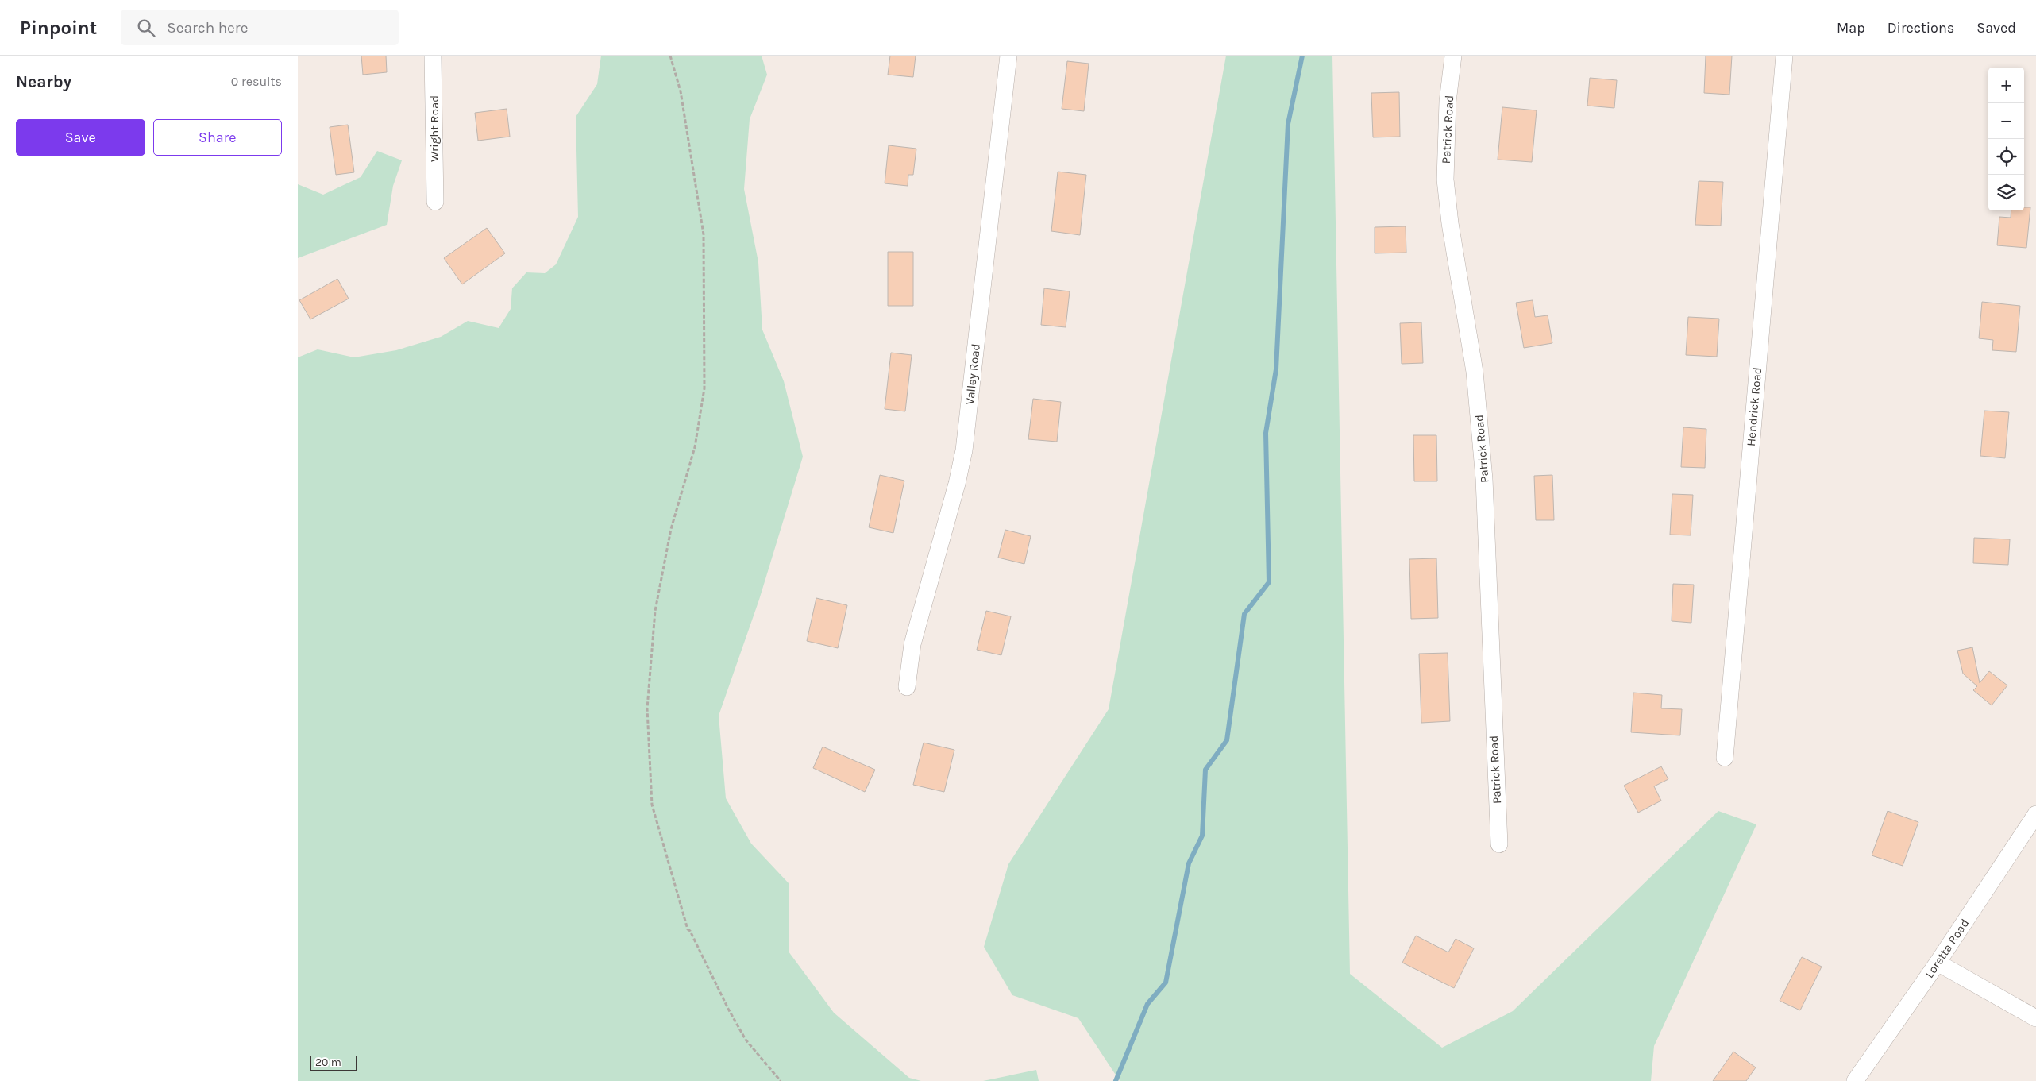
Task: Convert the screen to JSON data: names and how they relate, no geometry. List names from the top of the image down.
{
  "streets": {
    "street": [
      "Wright Road",
      "Patrick Road",
      "Valley Road",
      "Hendrick Road",
      "Loretta Road"
    ]
  },
  "scale_bar": "20 m",
  "page": {
    "header": "Pinpoint",
    "search": "Search here",
    "nav": ["Map", "Directions", "Saved"],
    "heading": ["Nearby", "0 results"],
    "map_buttons": ["+", "−"],
    "buttons": ["Save", "Share"],
    "scale": "20 m"
  }
}
